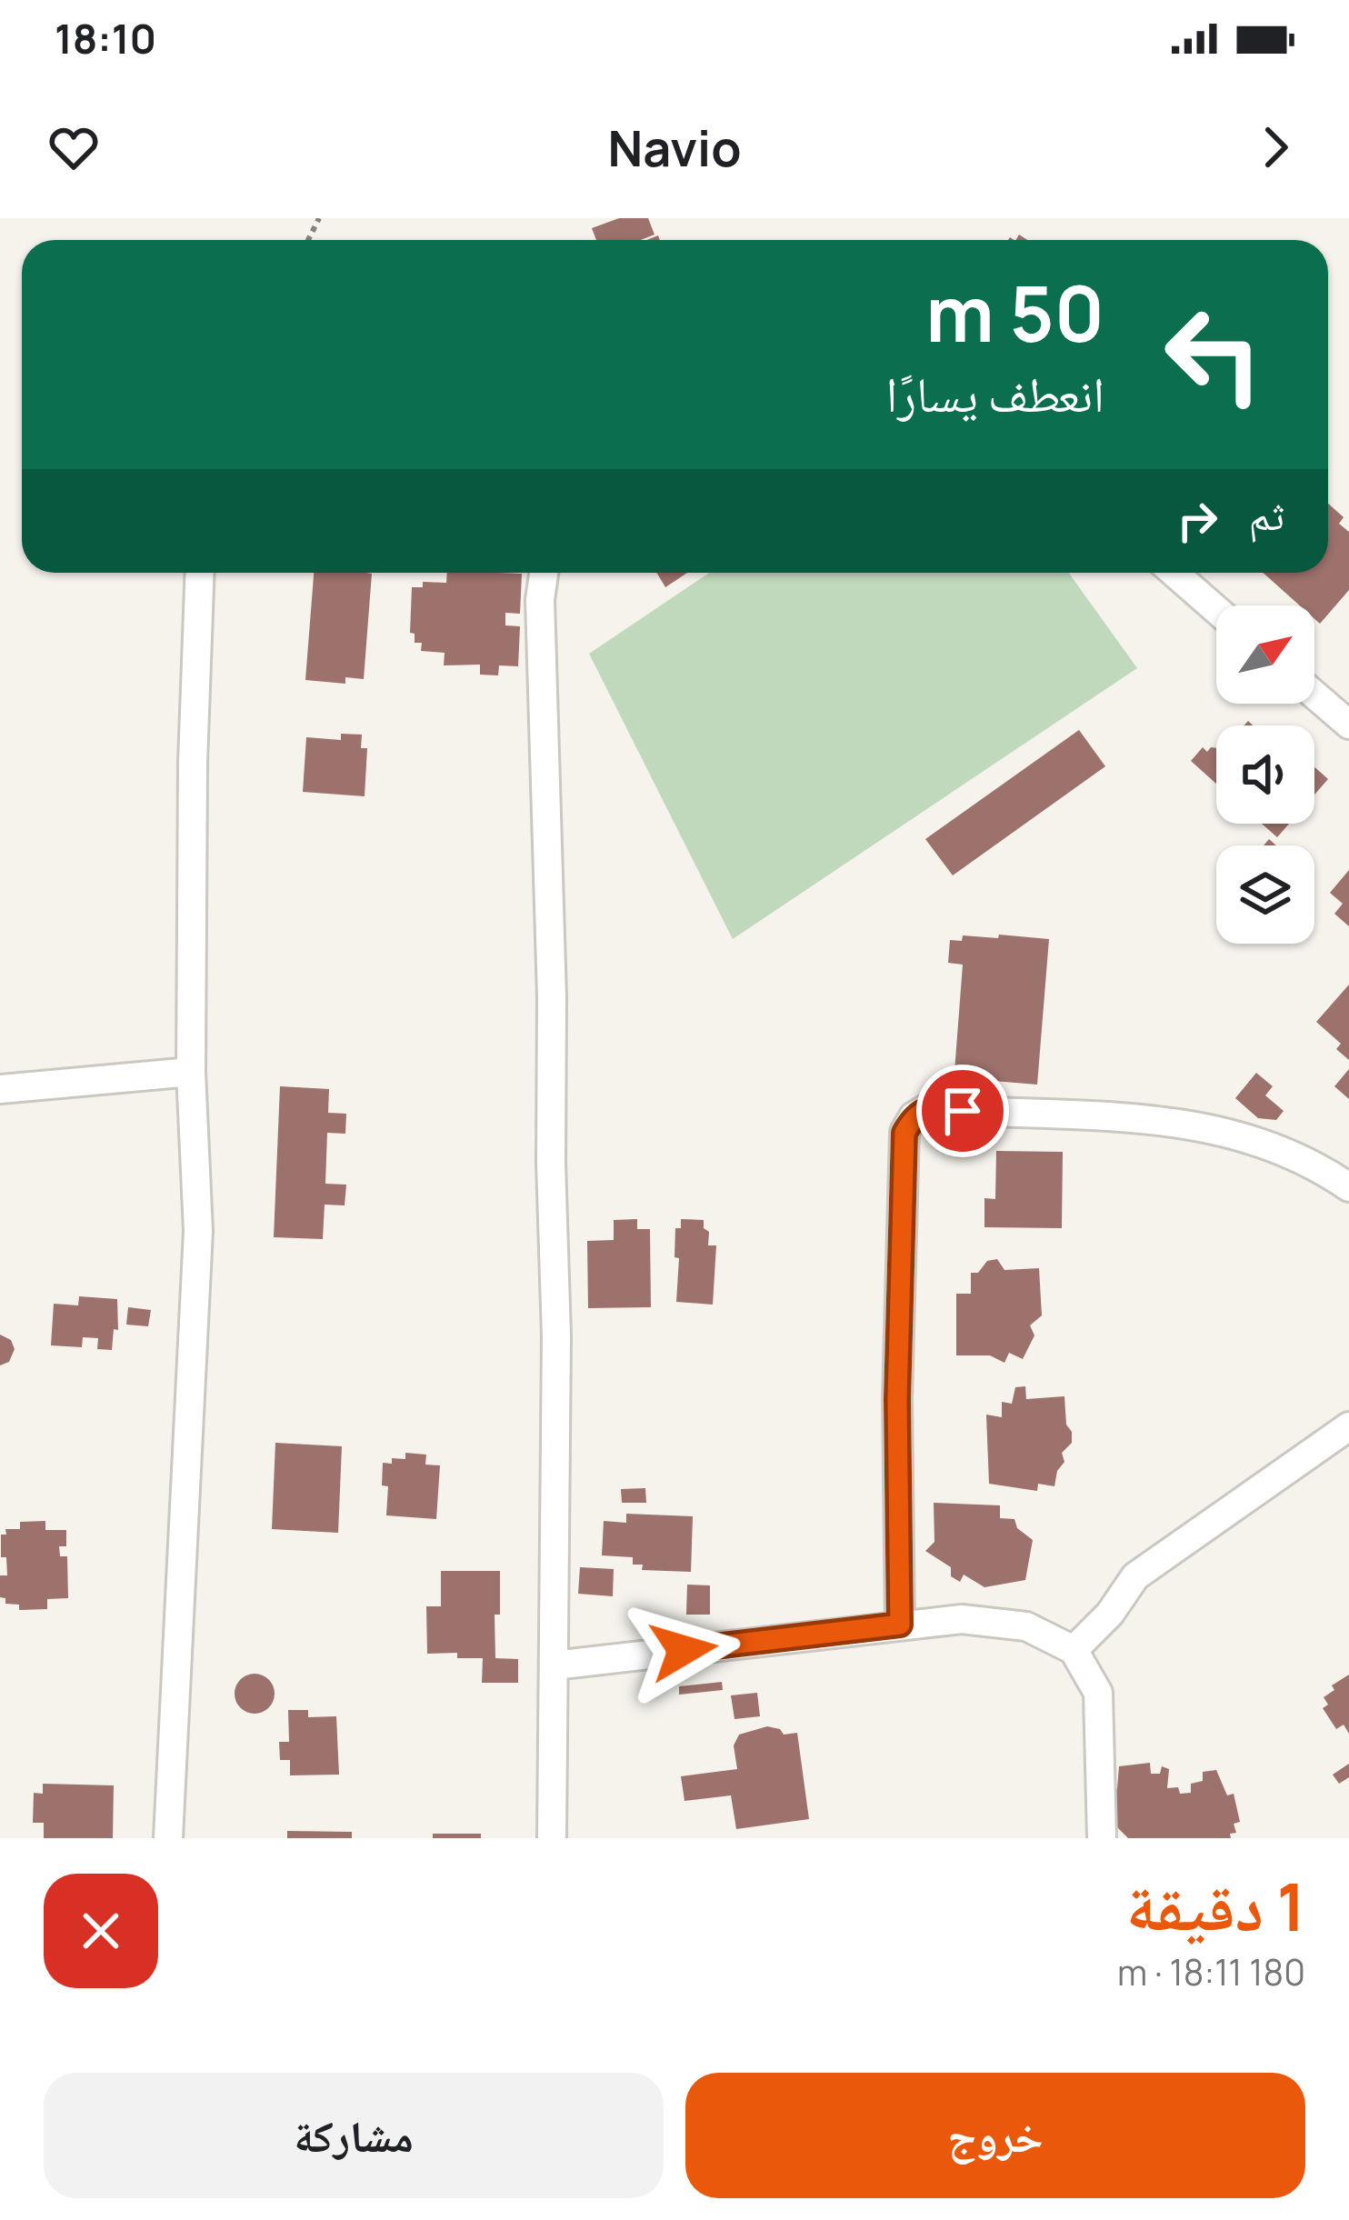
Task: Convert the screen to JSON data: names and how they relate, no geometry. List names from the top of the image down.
{
  "north": "top right",
  "page": {
    "status": "18:10",
    "header": "Navio",
    "turn": ["50 m", "انعطف يسارًا"],
    "then": "ثم",
    "heading": ["1 دقيقة", "180 m · 18:11"],
    "buttons": ["خروج", "مشاركة"]
  }
}
